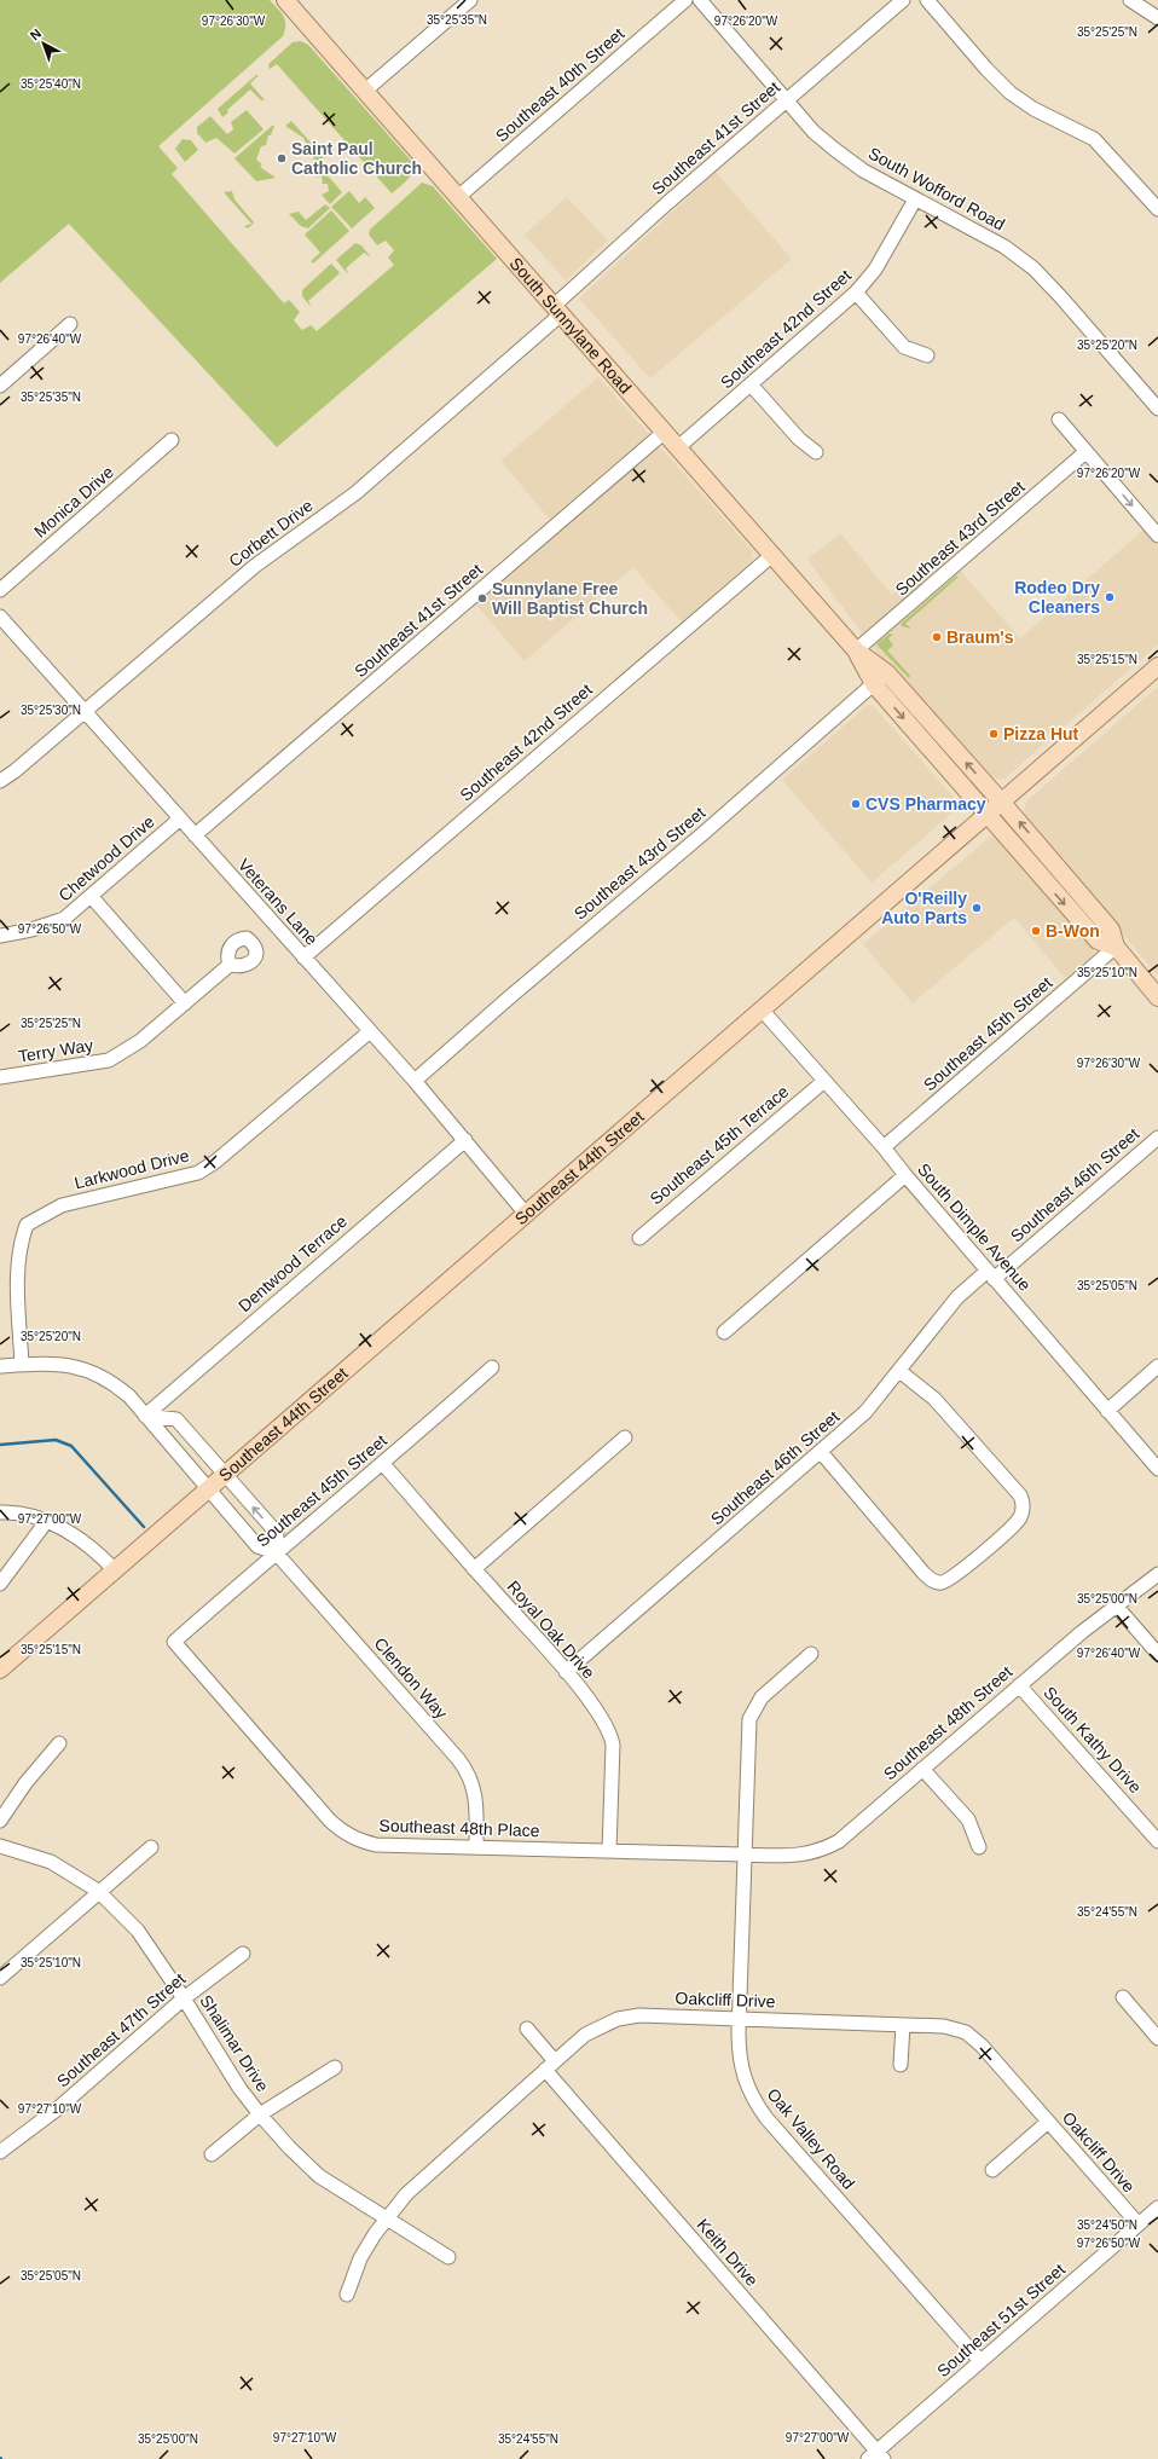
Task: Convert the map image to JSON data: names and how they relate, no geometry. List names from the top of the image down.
{
  "streets": {
    "main road": ["South Sunnylane Road", "Southeast 44th Street"],
    "street": [
      "Southeast 40th Street",
      "Southeast 41st Street",
      "South Wofford Road",
      "Southeast 42nd Street",
      "Monica Drive",
      "Corbett Drive",
      "Southeast 43rd Street",
      "Chetwood Drive",
      "Veterans Lane",
      "Southeast 45th Street",
      "Terry Way",
      "Southeast 45th Terrace",
      "Larkwood Drive",
      "Southeast 46th Street",
      "South Dimple Avenue",
      "Dentwood Terrace",
      "Royal Oak Drive",
      "Clendon Way",
      "Southeast 48th Street",
      "South Kathy Drive",
      "Southeast 48th Place",
      "Oakcliff Drive",
      "Southeast 47th Street",
      "Shalimar Drive",
      "Oak Valley Road",
      "Keith Drive",
      "Southeast 51st Street"
    ]
  },
  "crossings": [
    ["Southeast 40th Street", "South Sunnylane Road"],
    ["Southeast 41st Street", "South Wofford Road"],
    ["Southeast 41st Street", "South Sunnylane Road"],
    ["Southeast 41st Street", "Corbett Drive"],
    ["Southeast 41st Street", "Veterans Lane"],
    ["South Wofford Road", "Southeast 42nd Street"],
    ["South Sunnylane Road", "Southeast 42nd Street"],
    ["South Sunnylane Road", "Corbett Drive"],
    ["South Sunnylane Road", "Southeast 43rd Street"],
    ["South Sunnylane Road", "Southeast 45th Street"],
    ["South Sunnylane Road", "Southeast 44th Street"],
    ["Southeast 42nd Street", "Veterans Lane"],
    ["Corbett Drive", "Veterans Lane"],
    ["Southeast 43rd Street", "Veterans Lane"],
    ["Chetwood Drive", "Veterans Lane"],
    ["Veterans Lane", "Southeast 44th Street"],
    ["Veterans Lane", "Larkwood Drive"],
    ["Veterans Lane", "Dentwood Terrace"],
    ["Southeast 45th Street", "South Dimple Avenue"],
    ["Southeast 45th Street", "Royal Oak Drive"],
    ["Southeast 45th Street", "Clendon Way"],
    ["Southeast 45th Street", "Southeast 48th Place"],
    ["Southeast 45th Terrace", "South Dimple Avenue"],
    ["Southeast 44th Street", "South Dimple Avenue"],
    ["Southeast 44th Street", "Clendon Way"],
    ["Larkwood Drive", "Clendon Way"],
    ["Southeast 46th Street", "South Dimple Avenue"],
    ["Southeast 46th Street", "Royal Oak Drive"],
    ["Dentwood Terrace", "Clendon Way"],
    ["Royal Oak Drive", "Southeast 48th Place"],
    ["Clendon Way", "Southeast 48th Place"],
    ["Southeast 48th Street", "South Kathy Drive"],
    ["Southeast 48th Street", "Southeast 48th Place"],
    ["Southeast 48th Street", "Oak Valley Road"],
    ["Southeast 48th Place", "Oak Valley Road"],
    ["Oakcliff Drive", "Shalimar Drive"],
    ["Oakcliff Drive", "Oak Valley Road"],
    ["Oakcliff Drive", "Keith Drive"],
    ["Oakcliff Drive", "Southeast 51st Street"],
    ["Southeast 47th Street", "Shalimar Drive"],
    ["Oak Valley Road", "Southeast 51st Street"],
    ["Keith Drive", "Southeast 51st Street"]
  ],
  "places": [
    "Saint Paul Catholic Church",
    "Rodeo Dry Cleaners",
    "Sunnylane Free Will Baptist Church",
    "Braum's",
    "Pizza Hut",
    "CVS Pharmacy",
    "O'Reilly Auto Parts",
    "B-Won"
  ],
  "north": "top left",
  "coordinates": [
    "35°25'35\"N",
    "97°26'30\"W",
    "97°26'20\"W",
    "35°25'25\"N",
    "35°25'40\"N",
    "97°26'40\"W",
    "35°25'20\"N",
    "35°25'15\"N",
    "35°25'30\"N",
    "97°26'50\"W",
    "35°25'10\"N",
    "35°25'05\"N",
    "97°27'00\"W",
    "35°25'00\"N",
    "35°24'55\"N",
    "97°27'10\"W",
    "35°24'50\"N"
  ]
}
